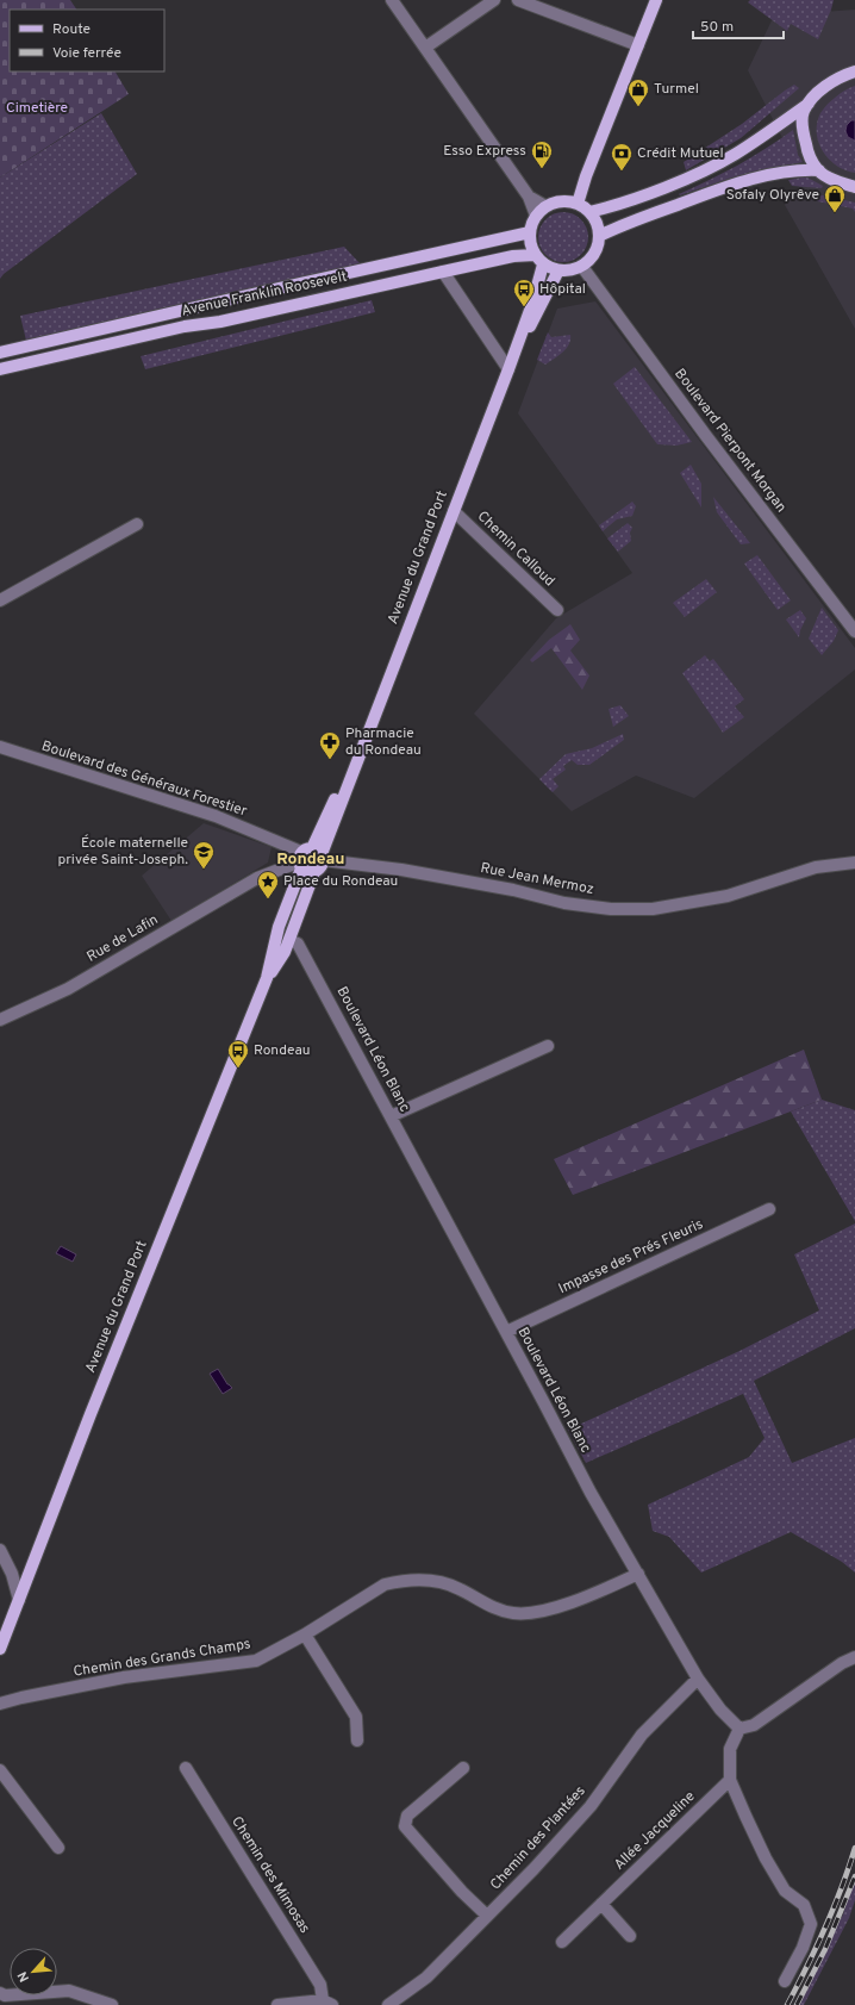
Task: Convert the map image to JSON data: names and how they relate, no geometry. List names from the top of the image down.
{
  "streets": {
    "main road": ["Avenue Franklin Roosevelt", "Avenue du Grand Port"],
    "street": [
      "Boulevard Pierpont Morgan",
      "Chemin Calloud",
      "Boulevard des Généraux Forestier",
      "Rue Jean Mermoz",
      "Rue de Lafin",
      "Boulevard Léon Blanc",
      "Impasse des Prés Fleuris",
      "Chemin des Grands Champs",
      "Allée Jacqueline",
      "Chemin des Plantées",
      "Chemin des Mimosas"
    ]
  },
  "crossings": [
    ["Avenue Franklin Roosevelt", "Boulevard Pierpont Morgan"],
    ["Avenue Franklin Roosevelt", "Avenue du Grand Port"],
    ["Boulevard Pierpont Morgan", "Avenue du Grand Port"],
    ["Chemin Calloud", "Avenue du Grand Port"],
    ["Avenue du Grand Port", "Boulevard des Généraux Forestier"],
    ["Avenue du Grand Port", "Rue Jean Mermoz"],
    ["Avenue du Grand Port", "Rue de Lafin"],
    ["Avenue du Grand Port", "Boulevard Léon Blanc"],
    ["Boulevard des Généraux Forestier", "Rue Jean Mermoz"],
    ["Boulevard des Généraux Forestier", "Rue de Lafin"],
    ["Rue Jean Mermoz", "Rue de Lafin"],
    ["Boulevard Léon Blanc", "Impasse des Prés Fleuris"],
    ["Boulevard Léon Blanc", "Chemin des Grands Champs"],
    ["Boulevard Léon Blanc", "Chemin des Plantées"]
  ],
  "districts": ["Rondeau"],
  "parks": ["Cimetière"],
  "places": {
    "shop": ["Turmel", "Sofaly Olyrêve"],
    "fuel station": ["Esso Express"],
    "bank": ["Crédit Mutuel"],
    "bus stop": ["Hôpital", "Rondeau"],
    "pharmacy": ["Pharmacie du Rondeau"],
    "school or university": ["École maternelle privée Saint-Joseph."],
    "place": ["Place du Rondeau"]
  },
  "legend": ["Route", "Voie ferrée"],
  "scale_bar": "50 m",
  "north": "bottom left"
}
